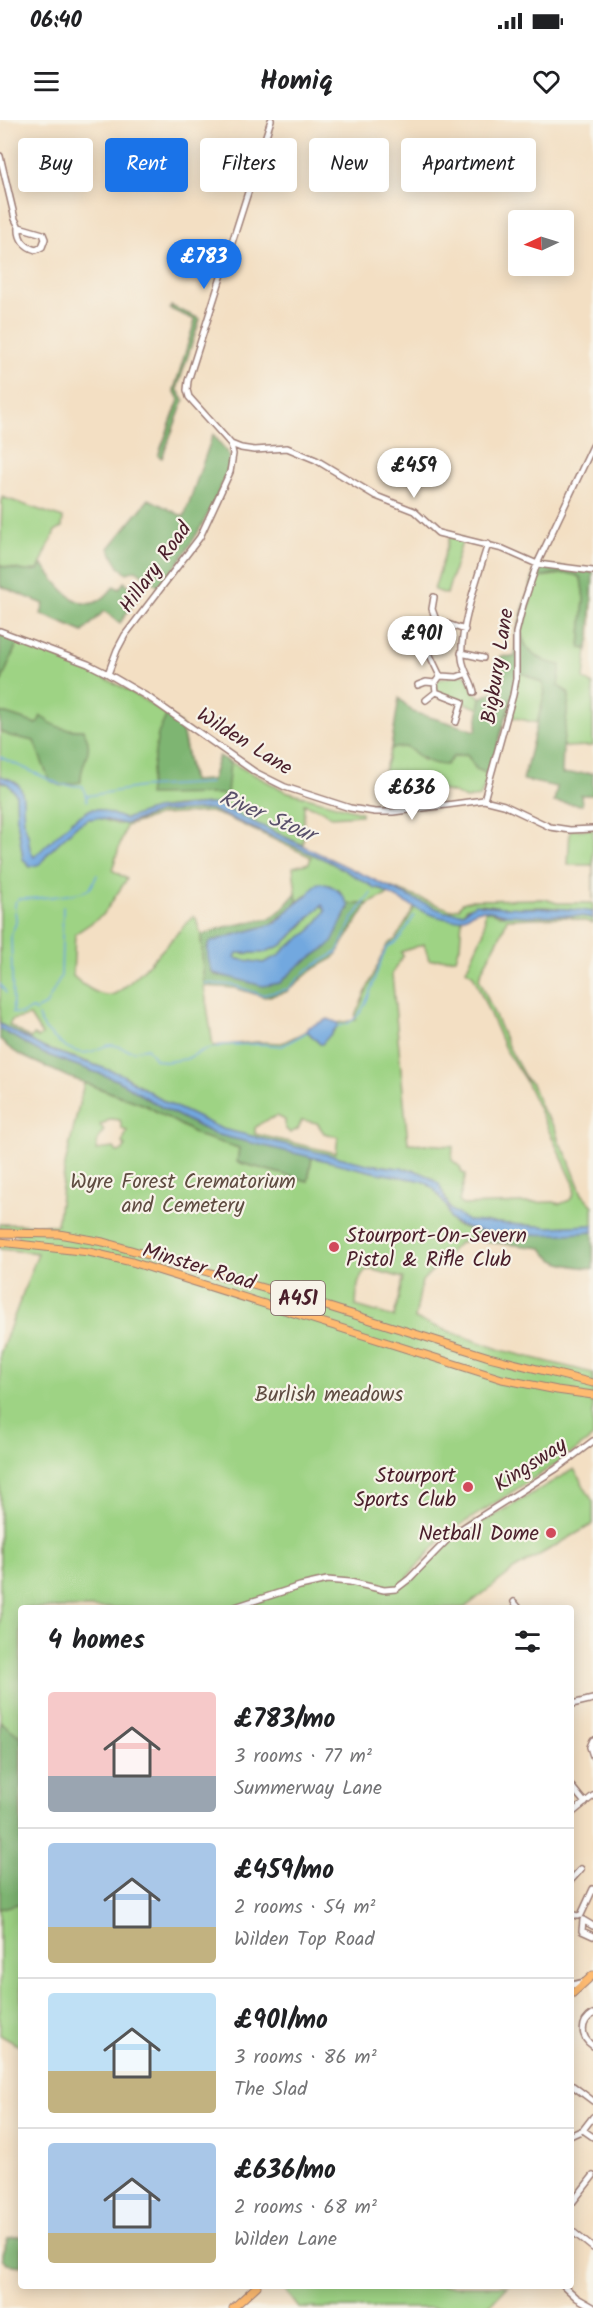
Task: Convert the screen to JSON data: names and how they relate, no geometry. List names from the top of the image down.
{
  "streets": {
    "main road": ["Minster Road", "A451"],
    "street": [
      "Hillary Road",
      "Bigbury Lane",
      "Wilden Lane",
      "Kingsway"
    ]
  },
  "crossings": [
    ["Hillary Road", "Wilden Lane"],
    ["Bigbury Lane", "Wilden Lane"]
  ],
  "water": ["River Stour"],
  "parks": ["Wyre Forest Crematorium and Cemetery", "Burlish meadows"],
  "places": ["Stourport-On-Severn Pistol & Rifle Club", "Stourport Sports Club", "Netball Dome"],
  "north": "left",
  "page": {
    "status": "06:40",
    "header": "Homiq",
    "chip": [
      "Buy",
      "Rent",
      "Filters",
      "New",
      "Apartment"
    ],
    "price": [
      "£783",
      "£459",
      "£901",
      "£636"
    ],
    "heading": "4 homes",
    "list": [
      {
        "name": "£783/mo",
        "note": "3 rooms · 77 m² · Summerway Lane"
      },
      {
        "name": "£459/mo",
        "note": "2 rooms · 54 m² · Wilden Top Road"
      },
      {
        "name": "£901/mo",
        "note": "3 rooms · 86 m² · The Slad"
      },
      {
        "name": "£636/mo",
        "note": "2 rooms · 68 m² · Wilden Lane"
      }
    ]
  }
}
